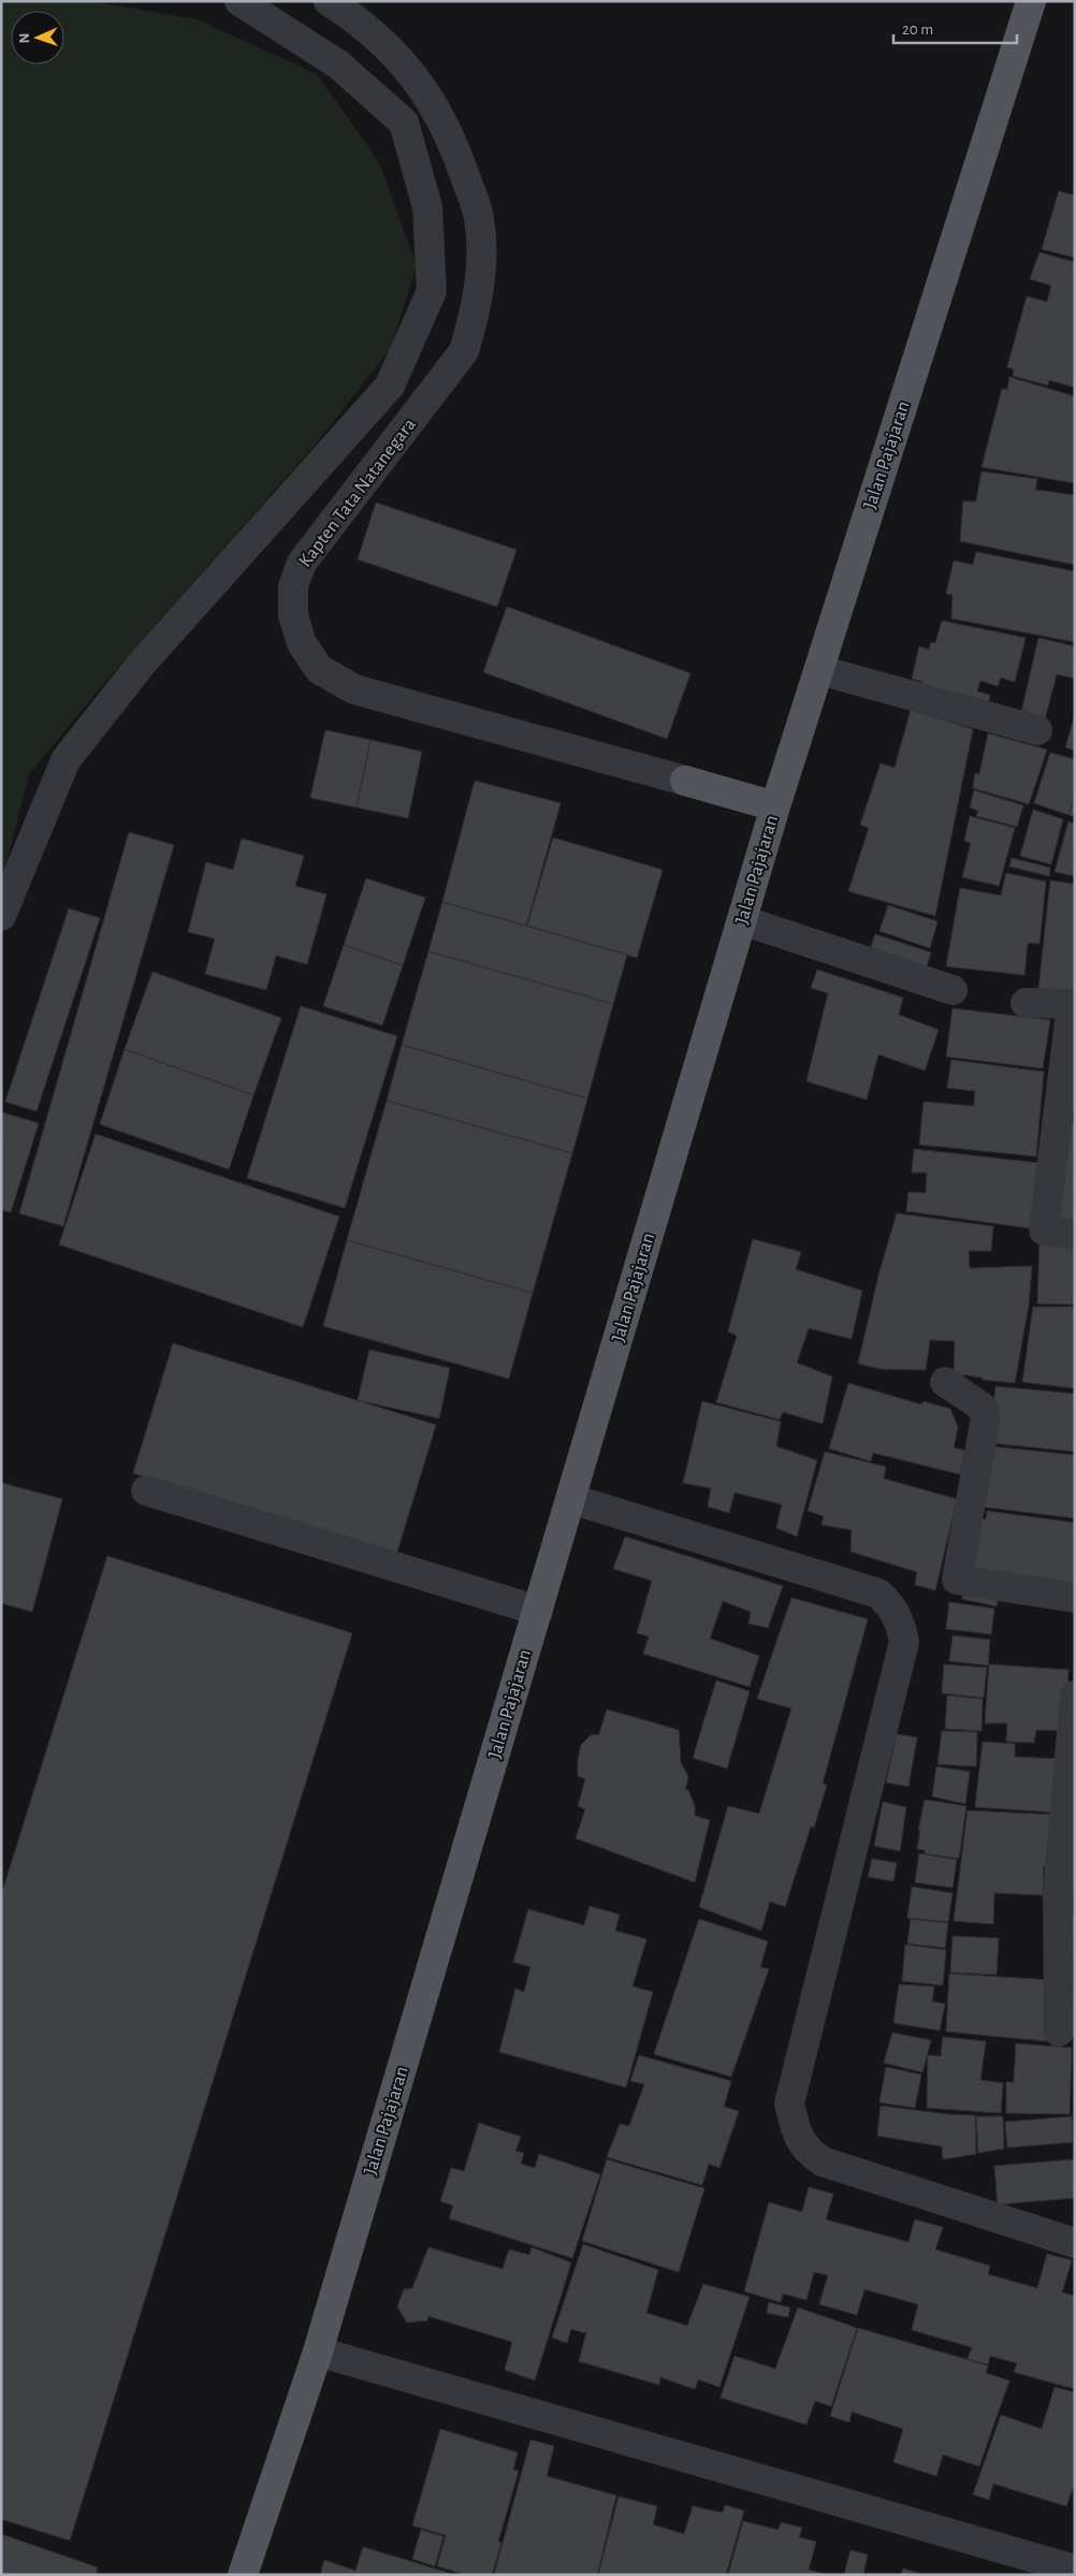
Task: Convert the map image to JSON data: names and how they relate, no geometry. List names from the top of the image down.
{
  "streets": {
    "main road": ["Jalan Pajajaran", "Kapten Tata Natanegara"]
  },
  "crossings": [
    ["Jalan Pajajaran", "Kapten Tata Natanegara"]
  ],
  "scale_bar": "20 m",
  "north": "left"
}
